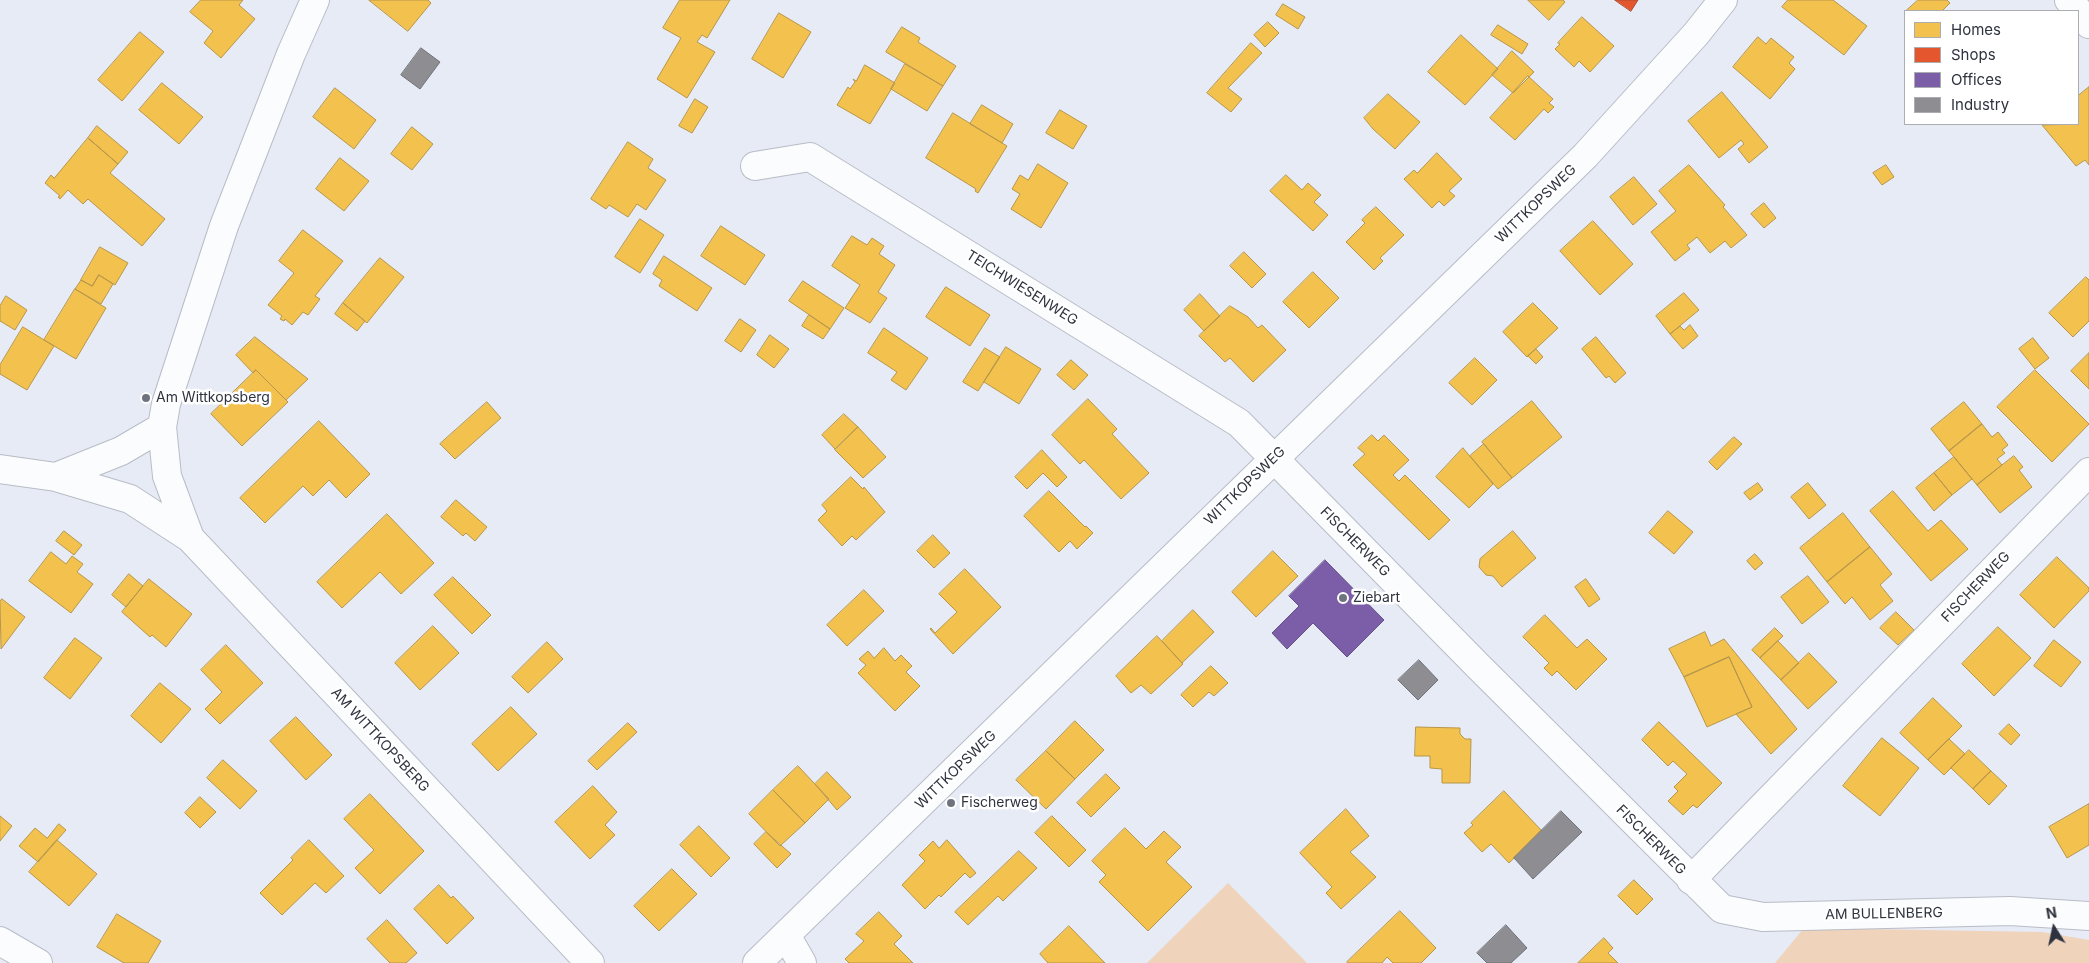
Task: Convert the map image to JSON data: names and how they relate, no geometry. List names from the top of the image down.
{
  "streets": {
    "street": [
      "WITTKOPSWEG",
      "TEICHWIESENWEG",
      "FISCHERWEG",
      "AM WITTKOPSBERG",
      "AM BULLENBERG"
    ]
  },
  "crossings": [
    ["WITTKOPSWEG", "TEICHWIESENWEG"],
    ["WITTKOPSWEG", "FISCHERWEG"],
    ["TEICHWIESENWEG", "FISCHERWEG"],
    ["FISCHERWEG", "AM BULLENBERG"]
  ],
  "places": ["Am Wittkopsberg", "Ziebart", "Fischerweg"],
  "legend": [
    "Homes",
    "Shops",
    "Offices",
    "Industry"
  ],
  "north": "top"
}
